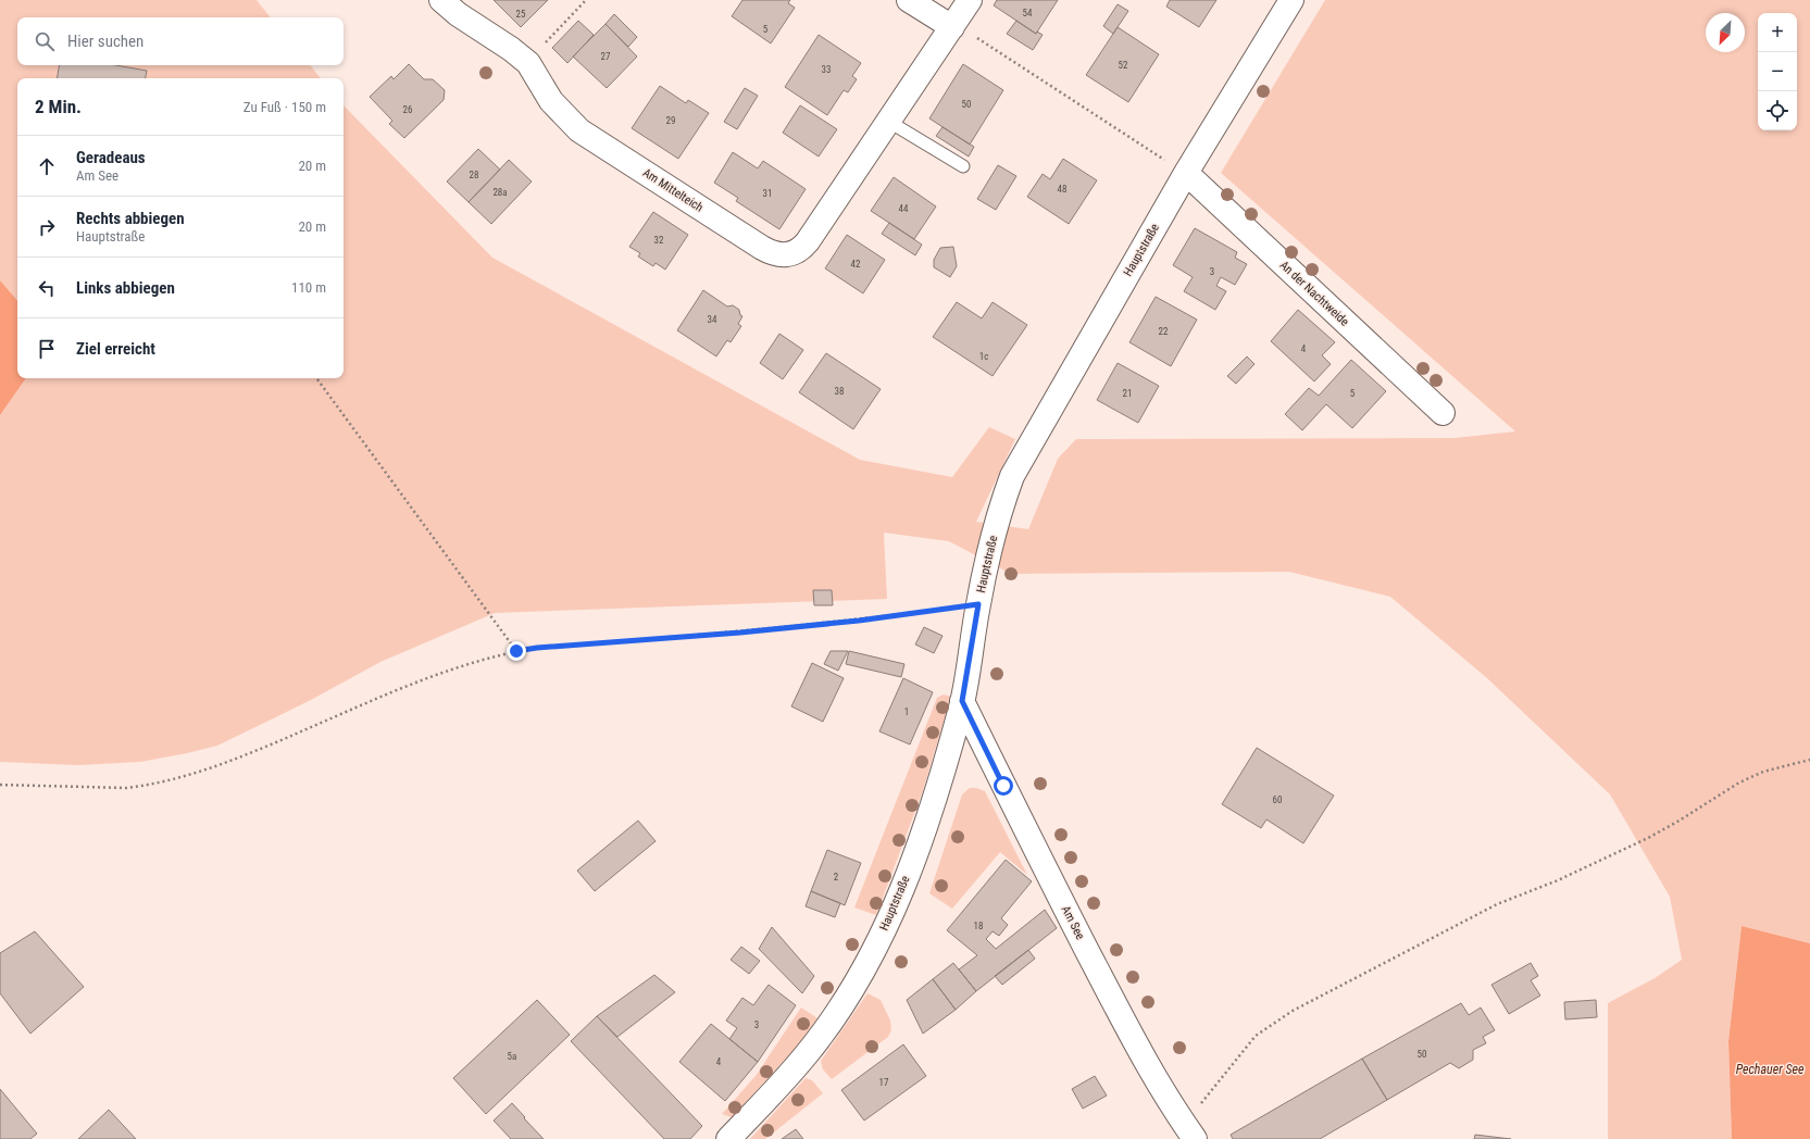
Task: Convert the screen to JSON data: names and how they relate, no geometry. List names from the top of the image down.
{
  "streets": {
    "street": [
      "Am Mittelteich",
      "Hauptstraße",
      "An der Nachtweide",
      "Am See"
    ]
  },
  "crossings": [
    ["Hauptstraße", "An der Nachtweide"],
    ["Hauptstraße", "Am See"]
  ],
  "water": ["Pechauer See"],
  "house_numbers": [
    "54",
    "25",
    "5",
    "27",
    "52",
    "33",
    "50",
    "26",
    "29",
    "28",
    "48",
    "28a",
    "31",
    "44",
    "32",
    "42",
    "3",
    "34",
    "22",
    "4",
    "1c",
    "38",
    "21",
    "5",
    "1",
    "60",
    "2",
    "18",
    "3",
    "50",
    "5a",
    "4",
    "17"
  ],
  "north": "bottom left",
  "page": {
    "map_buttons": ["+", "−"],
    "search": "Hier suchen",
    "heading": ["2 Min.", "Zu Fuß · 150 m"],
    "list": [
      ["Geradeaus", "Am See", "20 m"],
      ["Rechts abbiegen", "Hauptstraße", "20 m"],
      ["Links abbiegen", "110 m"],
      "Ziel erreicht"
    ]
  }
}
